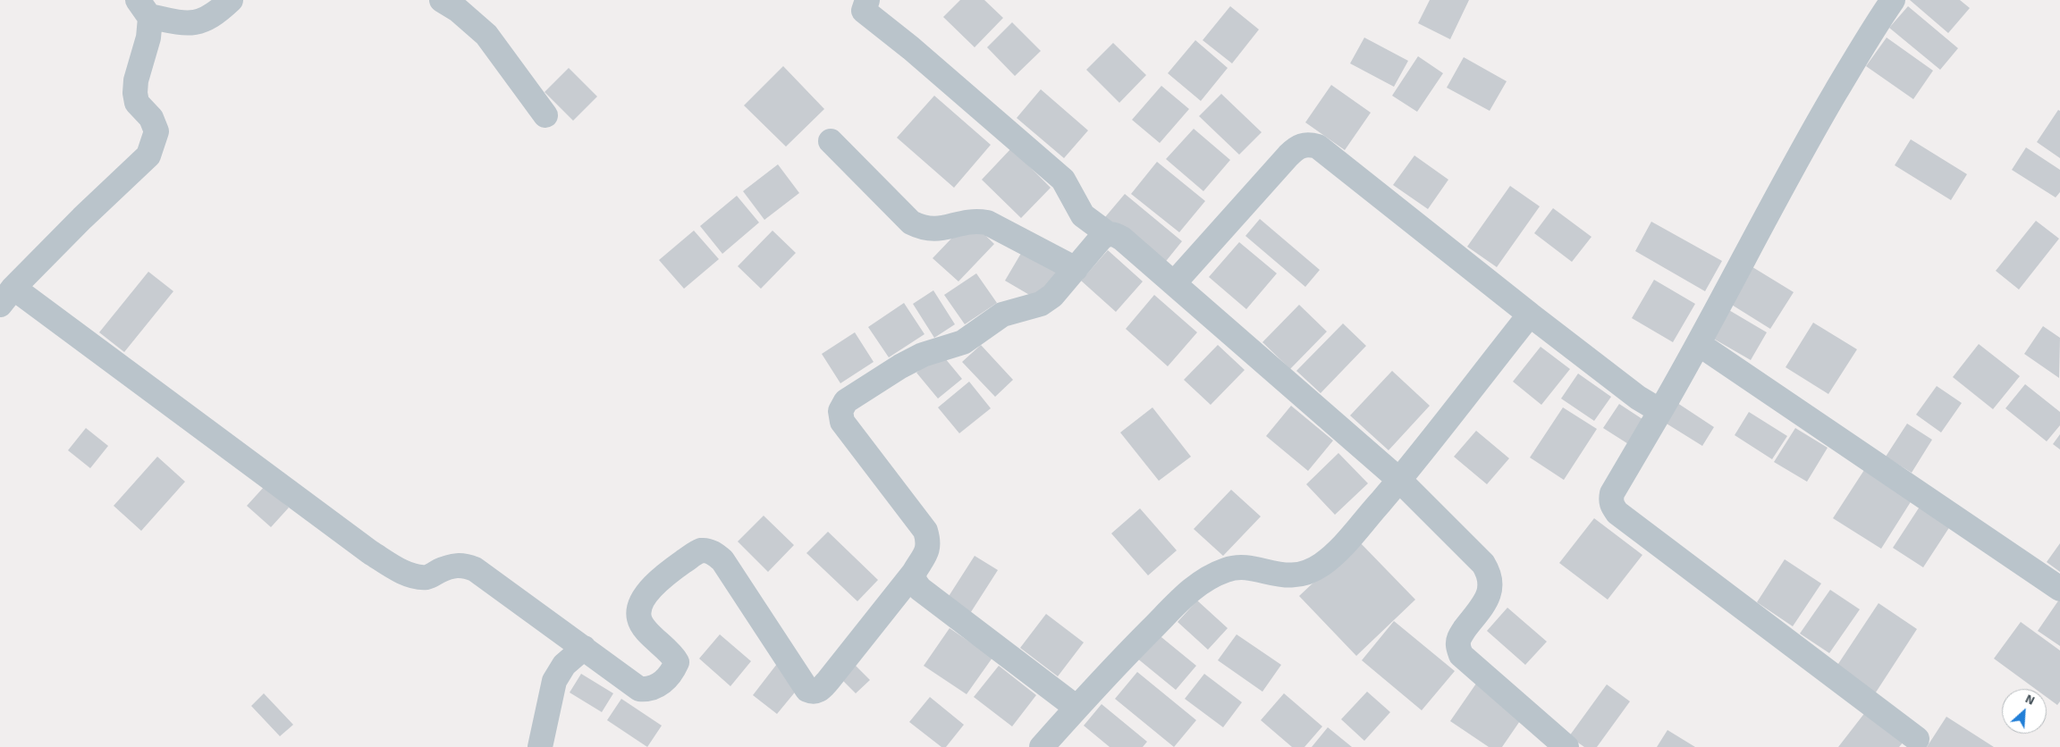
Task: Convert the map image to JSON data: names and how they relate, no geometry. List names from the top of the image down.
{
  "north": "top right"
}
